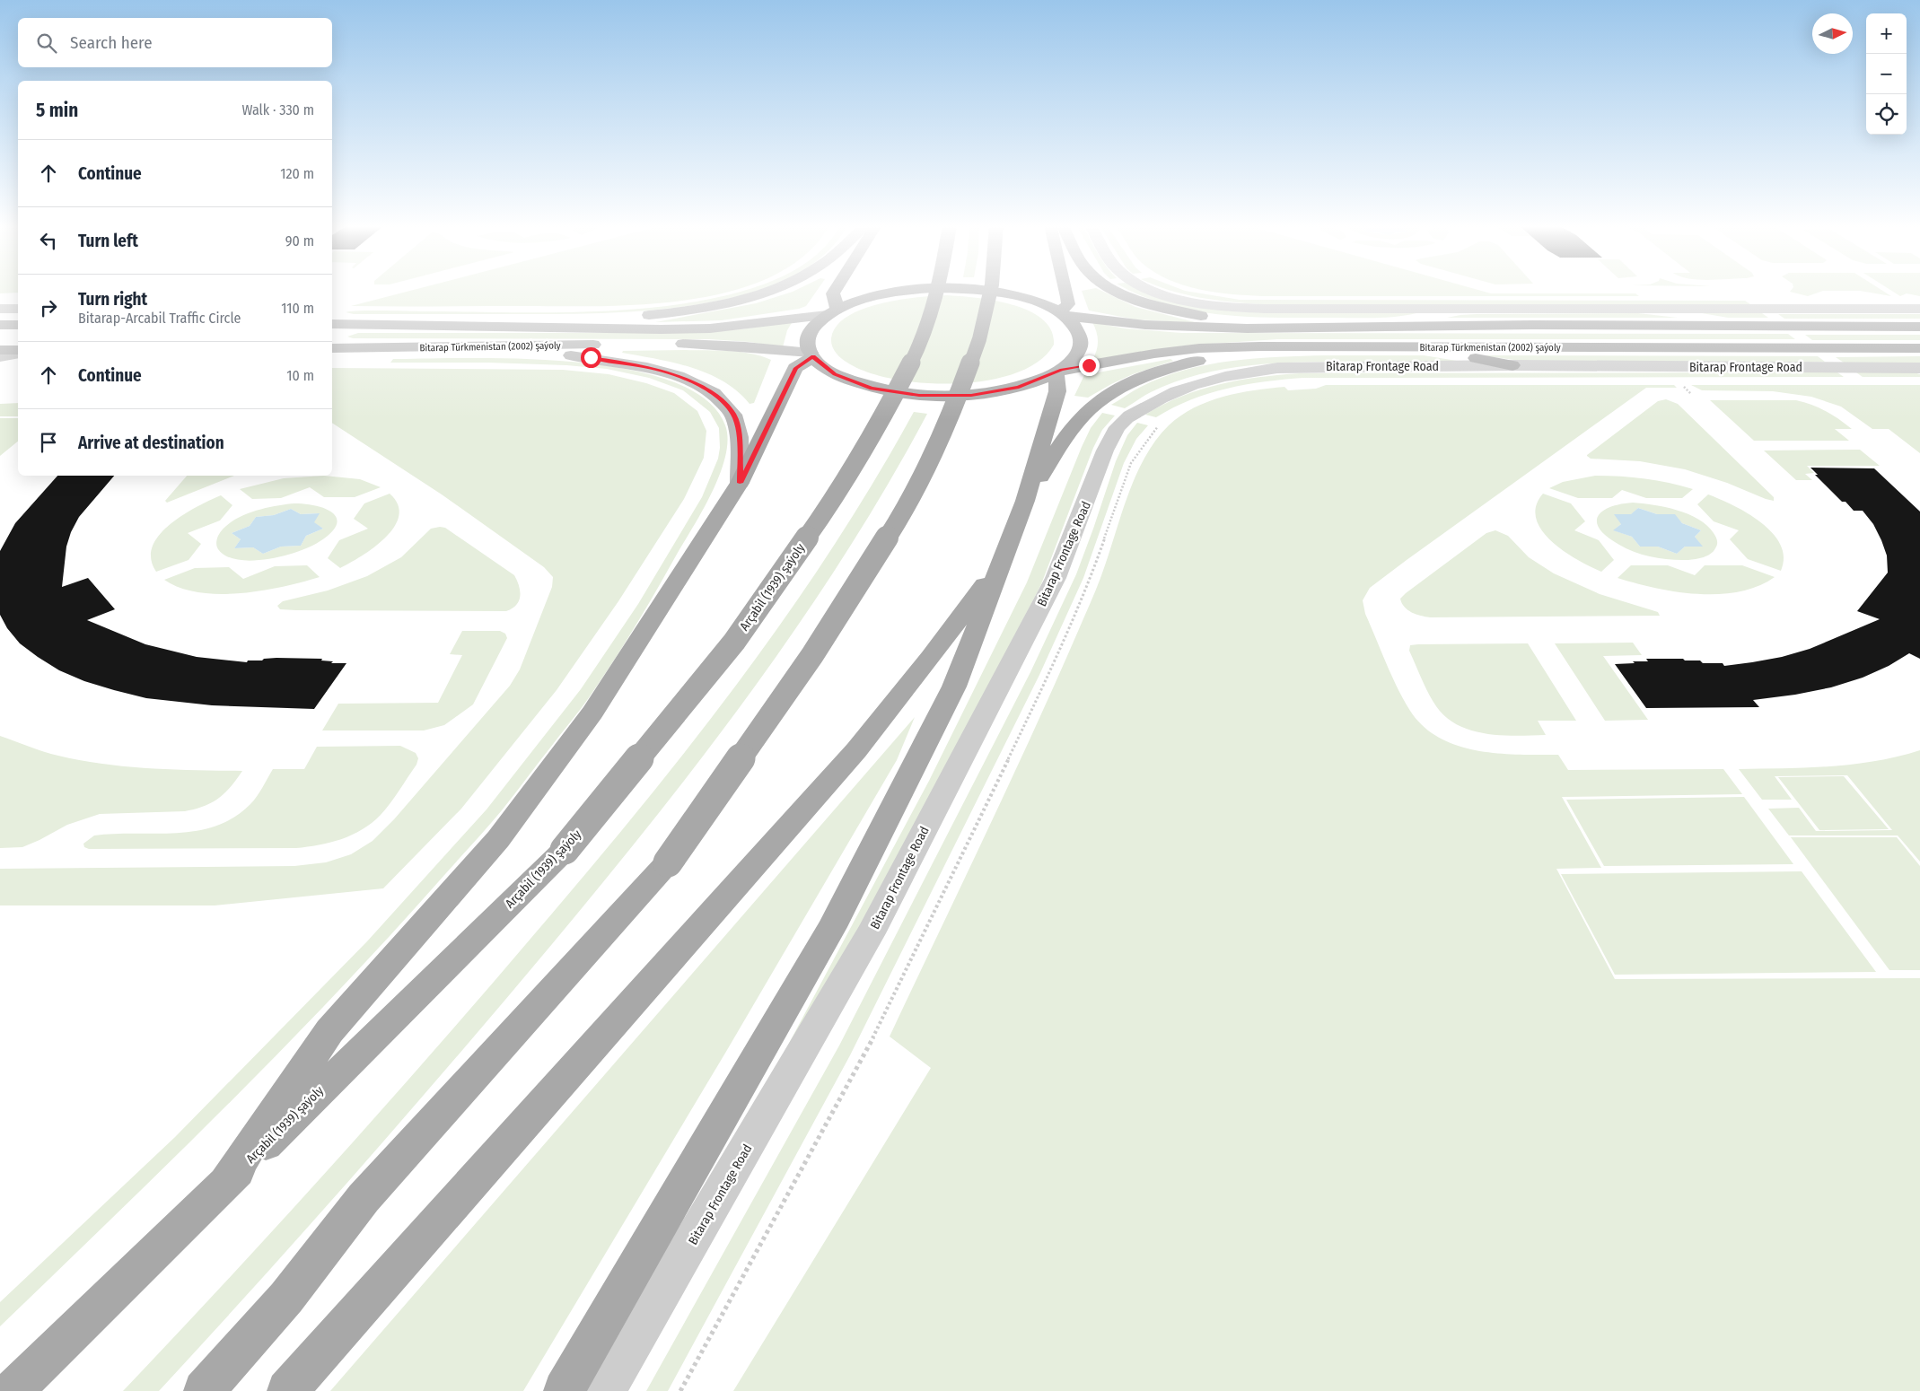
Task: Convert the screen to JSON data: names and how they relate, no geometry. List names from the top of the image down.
{
  "streets": {
    "main road": ["Bitarap Türkmenistan (2002) şaýoly", "Arçabil (1939) şaýoly"],
    "street": ["Bitarap Frontage Road"]
  },
  "north": "right",
  "page": {
    "map_buttons": ["+", "−"],
    "search": "Search here",
    "heading": ["5 min", "Walk · 330 m"],
    "list": [
      ["Continue", "120 m"],
      ["Turn left", "90 m"],
      ["Turn right", "Bitarap-Arcabil Traffic Circle", "110 m"],
      ["Continue", "10 m"],
      "Arrive at destination"
    ]
  }
}
